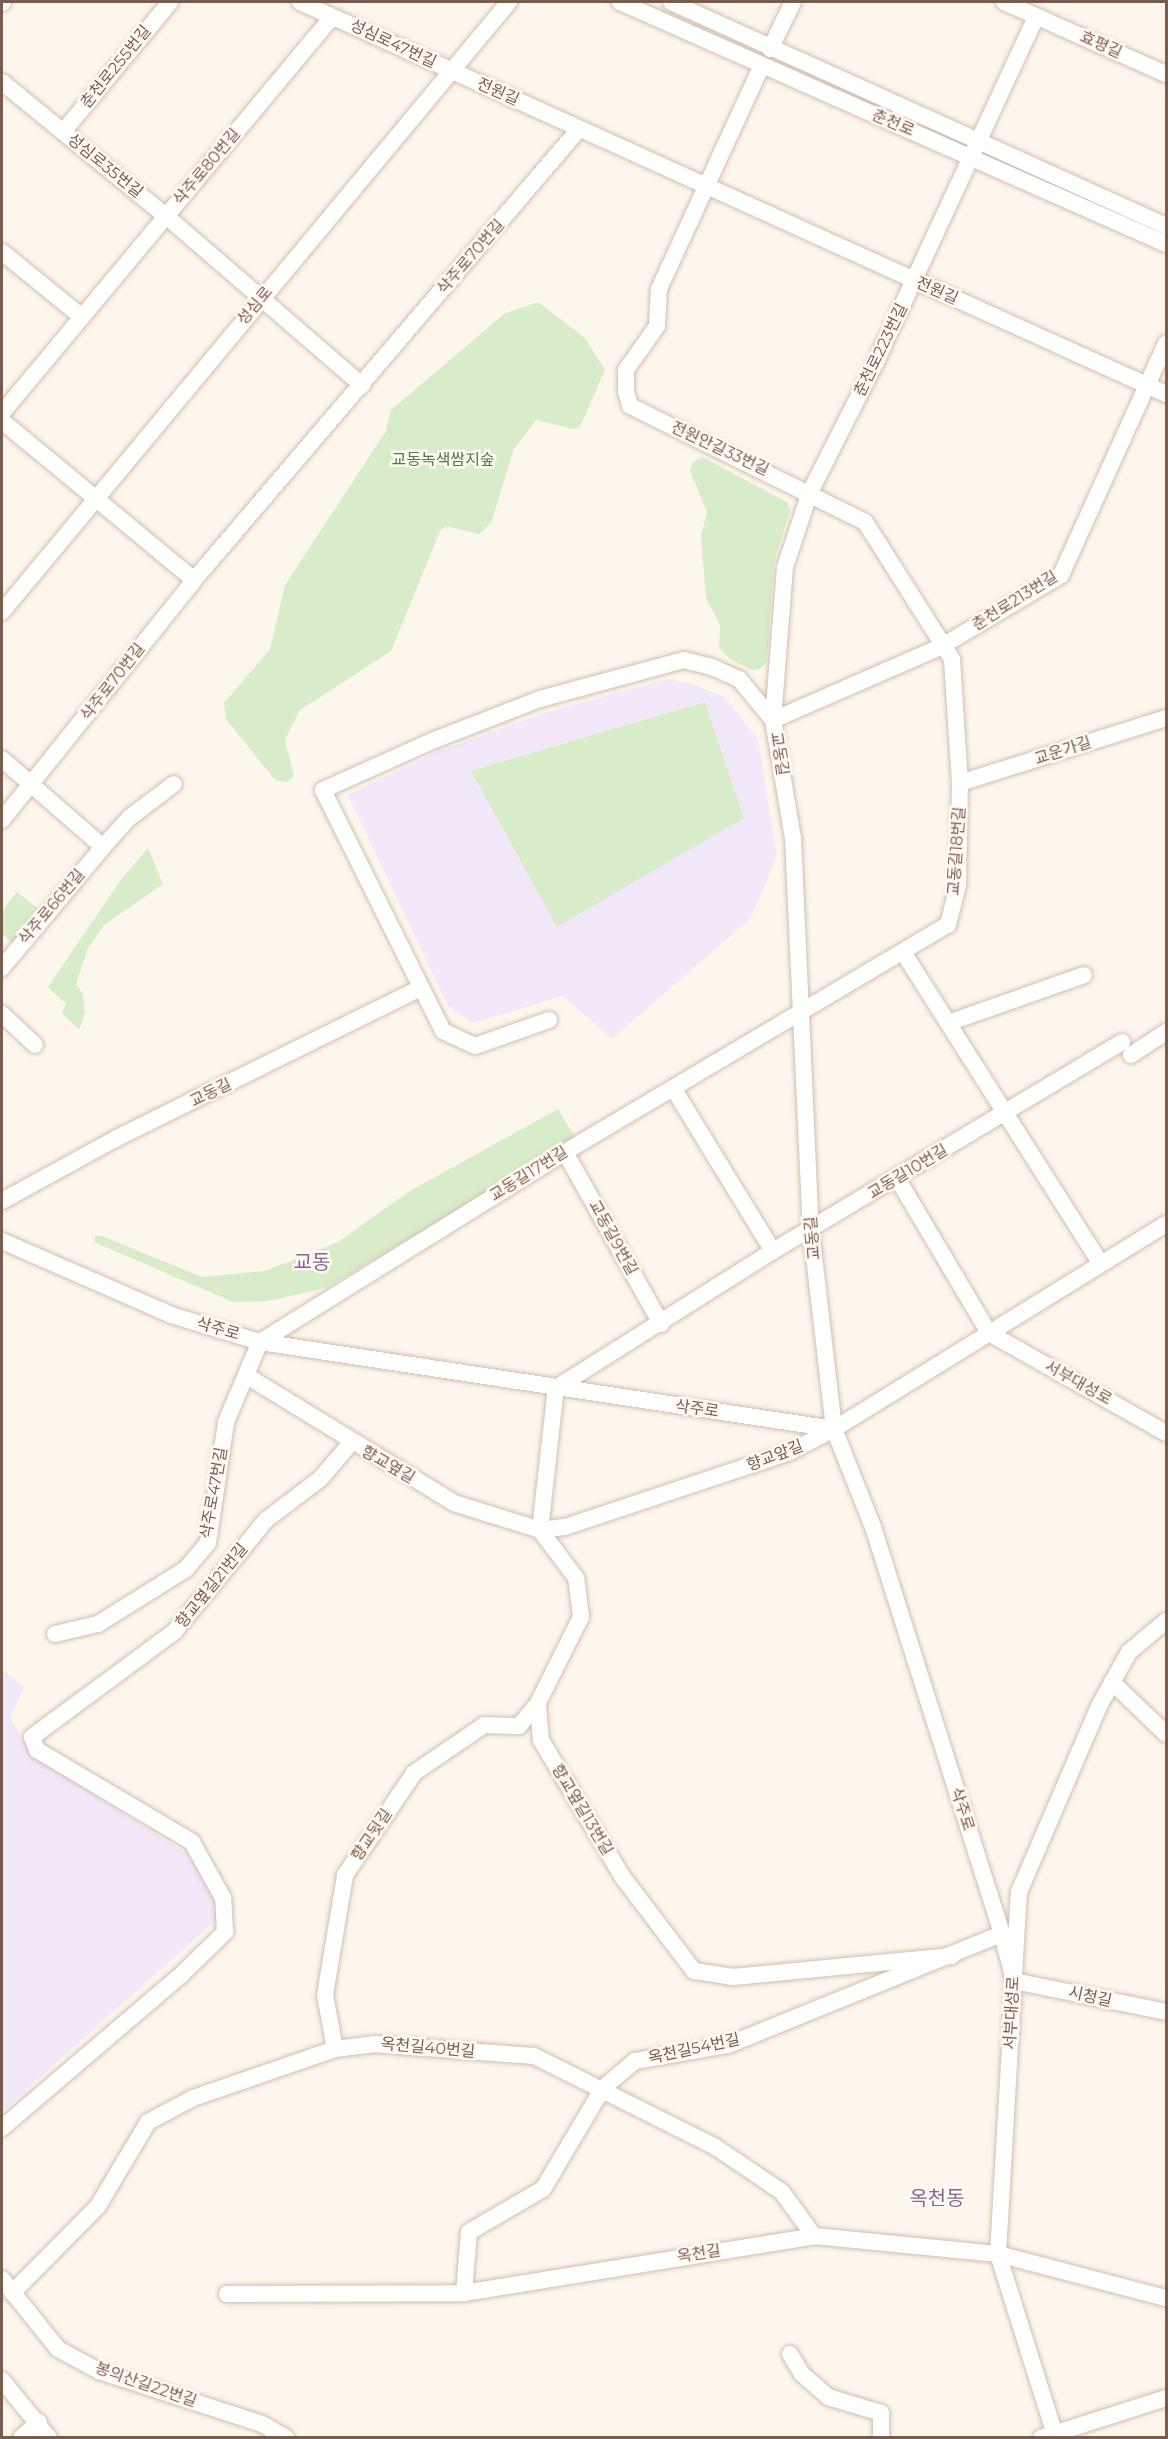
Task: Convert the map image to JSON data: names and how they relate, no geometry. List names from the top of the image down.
{
  "streets": {
    "street": [
      "성심로47번길",
      "효평길",
      "춘천로255번길",
      "전원길",
      "춘천로",
      "성심로35번길",
      "삭주로80번길",
      "삭주로70번길",
      "성심로",
      "춘천로223번길",
      "전원안길33번길",
      "춘천로213번길",
      "교운가길",
      "교동길",
      "교동길18번길",
      "삭주로66번길",
      "교동길10번길",
      "교동길17번길",
      "교동길9번길",
      "삭주로",
      "서부대성로",
      "향교앞길",
      "향교옆길",
      "삭주로47번길",
      "향교옆길21번길",
      "향교옆길13번길",
      "향교뒷길",
      "시청길",
      "옥천길40번길",
      "옥천길54번길",
      "옥천길",
      "봉의산길22번길"
    ]
  },
  "crossings": [
    ["성심로47번길", "전원길"],
    ["성심로47번길", "삭주로80번길"],
    ["성심로47번길", "성심로"],
    ["춘천로255번길", "성심로35번길"],
    ["전원길", "삭주로70번길"],
    ["전원길", "성심로"],
    ["전원길", "춘천로223번길"],
    ["전원길", "전원안길33번길"],
    ["전원길", "춘천로213번길"],
    ["춘천로", "춘천로223번길"],
    ["성심로35번길", "삭주로80번길"],
    ["성심로35번길", "성심로"],
    ["춘천로223번길", "전원안길33번길"],
    ["춘천로223번길", "춘천로213번길"],
    ["춘천로223번길", "교동길"],
    ["춘천로213번길", "교동길"],
    ["춘천로213번길", "교동길18번길"],
    ["교운가길", "교동길18번길"],
    ["교동길", "교동길18번길"],
    ["교동길", "교동길10번길"],
    ["교동길", "교동길17번길"],
    ["교동길", "삭주로"],
    ["교동길", "향교앞길"],
    ["교동길18번길", "교동길17번길"],
    ["교동길17번길", "교동길9번길"],
    ["교동길17번길", "삭주로"],
    ["교동길17번길", "삭주로47번길"],
    ["삭주로", "서부대성로"],
    ["삭주로", "향교앞길"],
    ["삭주로", "삭주로47번길"],
    ["삭주로", "시청길"],
    ["삭주로", "옥천길54번길"],
    ["서부대성로", "향교앞길"],
    ["서부대성로", "시청길"],
    ["서부대성로", "옥천길"],
    ["향교앞길", "향교옆길"],
    ["향교옆길", "삭주로47번길"],
    ["향교옆길", "향교옆길21번길"],
    ["향교옆길13번길", "향교뒷길"],
    ["향교옆길13번길", "옥천길54번길"],
    ["향교뒷길", "옥천길40번길"],
    ["옥천길40번길", "옥천길54번길"],
    ["옥천길40번길", "옥천길"],
    ["옥천길40번길", "봉의산길22번길"],
    ["옥천길54번길", "옥천길"]
  ],
  "districts": ["교동", "옥천동"],
  "parks": ["교동녹색쌈지숲"]
}
